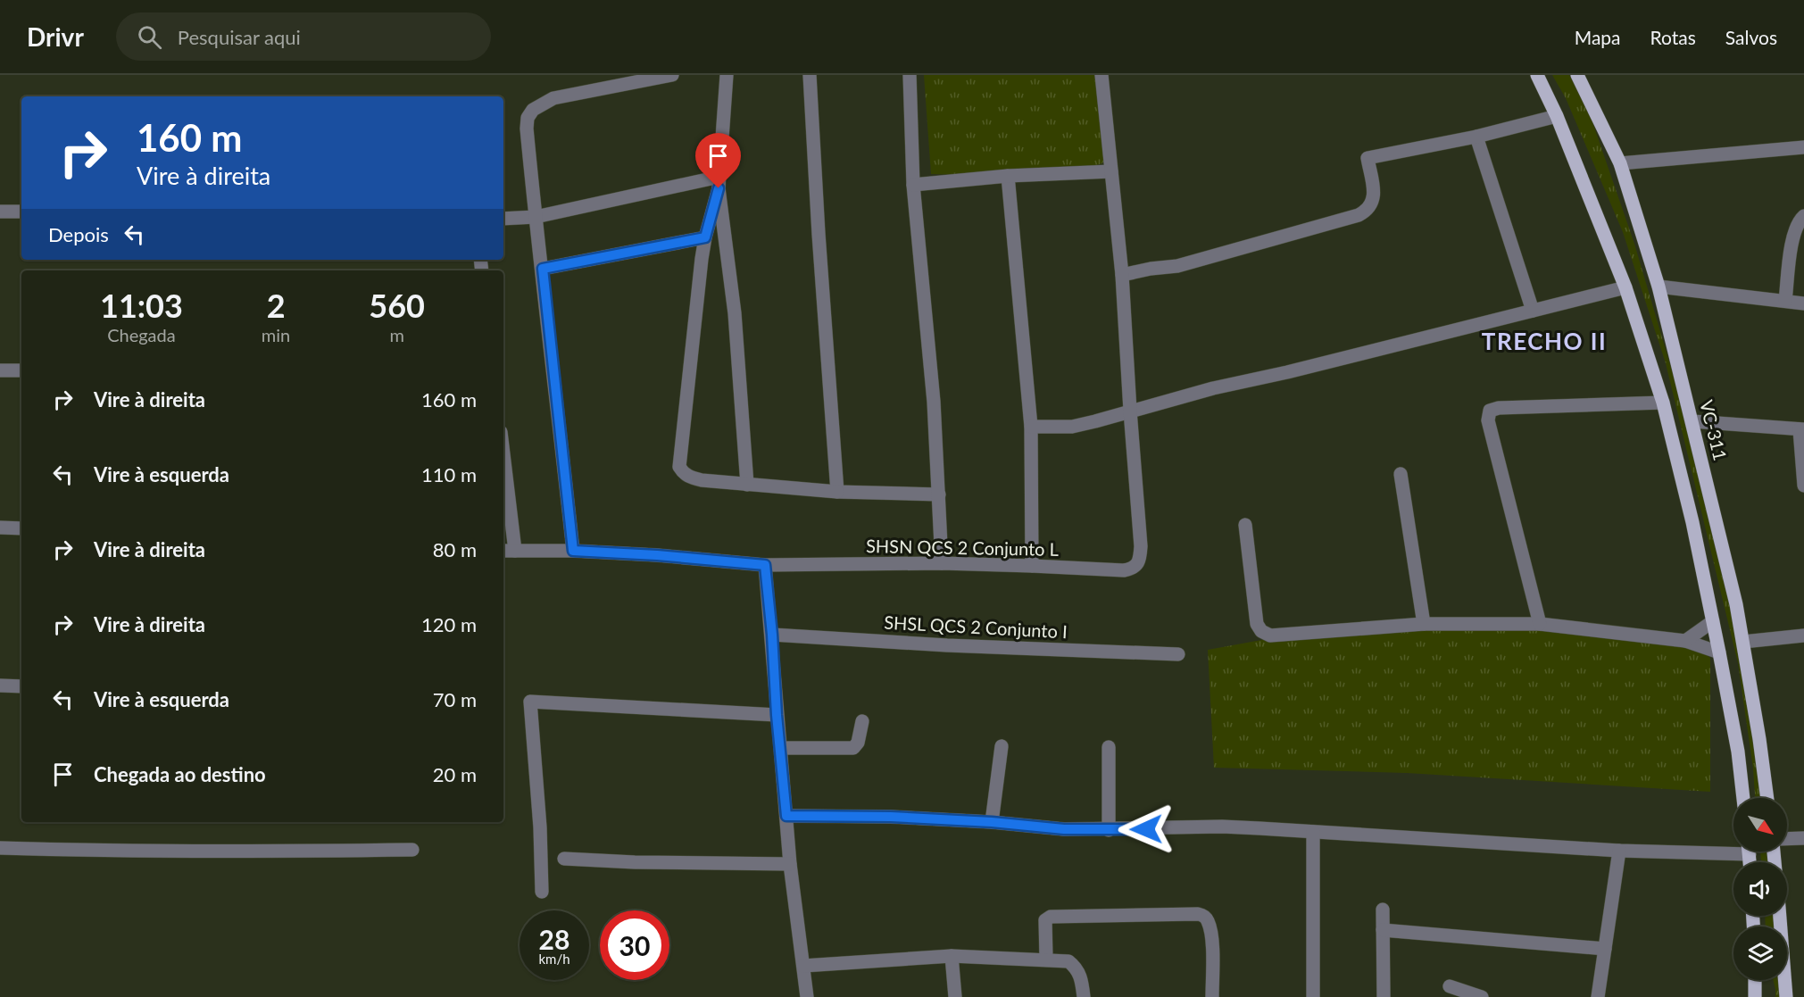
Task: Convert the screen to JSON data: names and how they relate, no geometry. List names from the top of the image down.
{
  "streets": {
    "main road": ["VC-311"],
    "street": ["SHSN QCS 2 Conjunto L", "SHSL QCS 2 Conjunto I"]
  },
  "districts": ["TRECHO II"],
  "north": "bottom right",
  "page": {
    "header": "Drivr",
    "search": "Pesquisar aqui",
    "nav": ["Mapa", "Rotas", "Salvos"],
    "turn": ["160 m", "Vire à direita"],
    "then": "Depois",
    "eta": [
      "11:03",
      "Chegada",
      "2",
      "min",
      "560",
      "m"
    ],
    "list": [
      {
        "name": "Vire à direita",
        "value": "160 m"
      },
      {
        "name": "Vire à esquerda",
        "value": "110 m"
      },
      {
        "name": "Vire à direita",
        "value": "80 m"
      },
      {
        "name": "Vire à direita",
        "value": "120 m"
      },
      {
        "name": "Vire à esquerda",
        "value": "70 m"
      },
      {
        "name": "Chegada ao destino",
        "value": "20 m"
      }
    ],
    "speed": "28 km/h",
    "limit": "30"
  }
}
